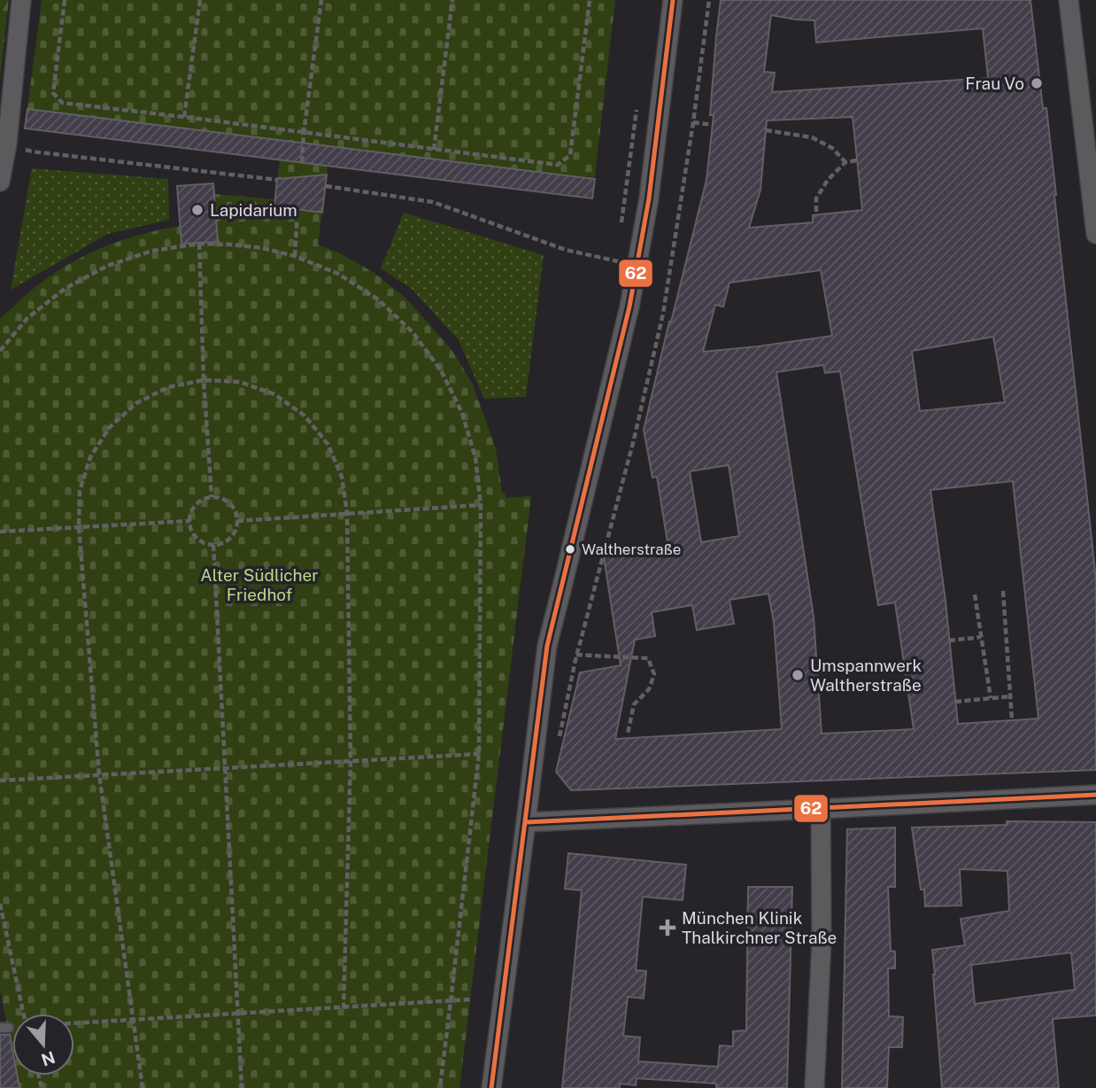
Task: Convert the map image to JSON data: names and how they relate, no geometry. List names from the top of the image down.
{
  "parks": ["Alter Südlicher Friedhof"],
  "places": {
    "other": [
      "Frau Vo",
      "Lapidarium",
      "Waltherstraße",
      "Umspannwerk Waltherstraße"
    ],
    "health": ["München Klinik Thalkirchner Straße"]
  },
  "lines": ["transit line 62"],
  "north": "bottom"
}
